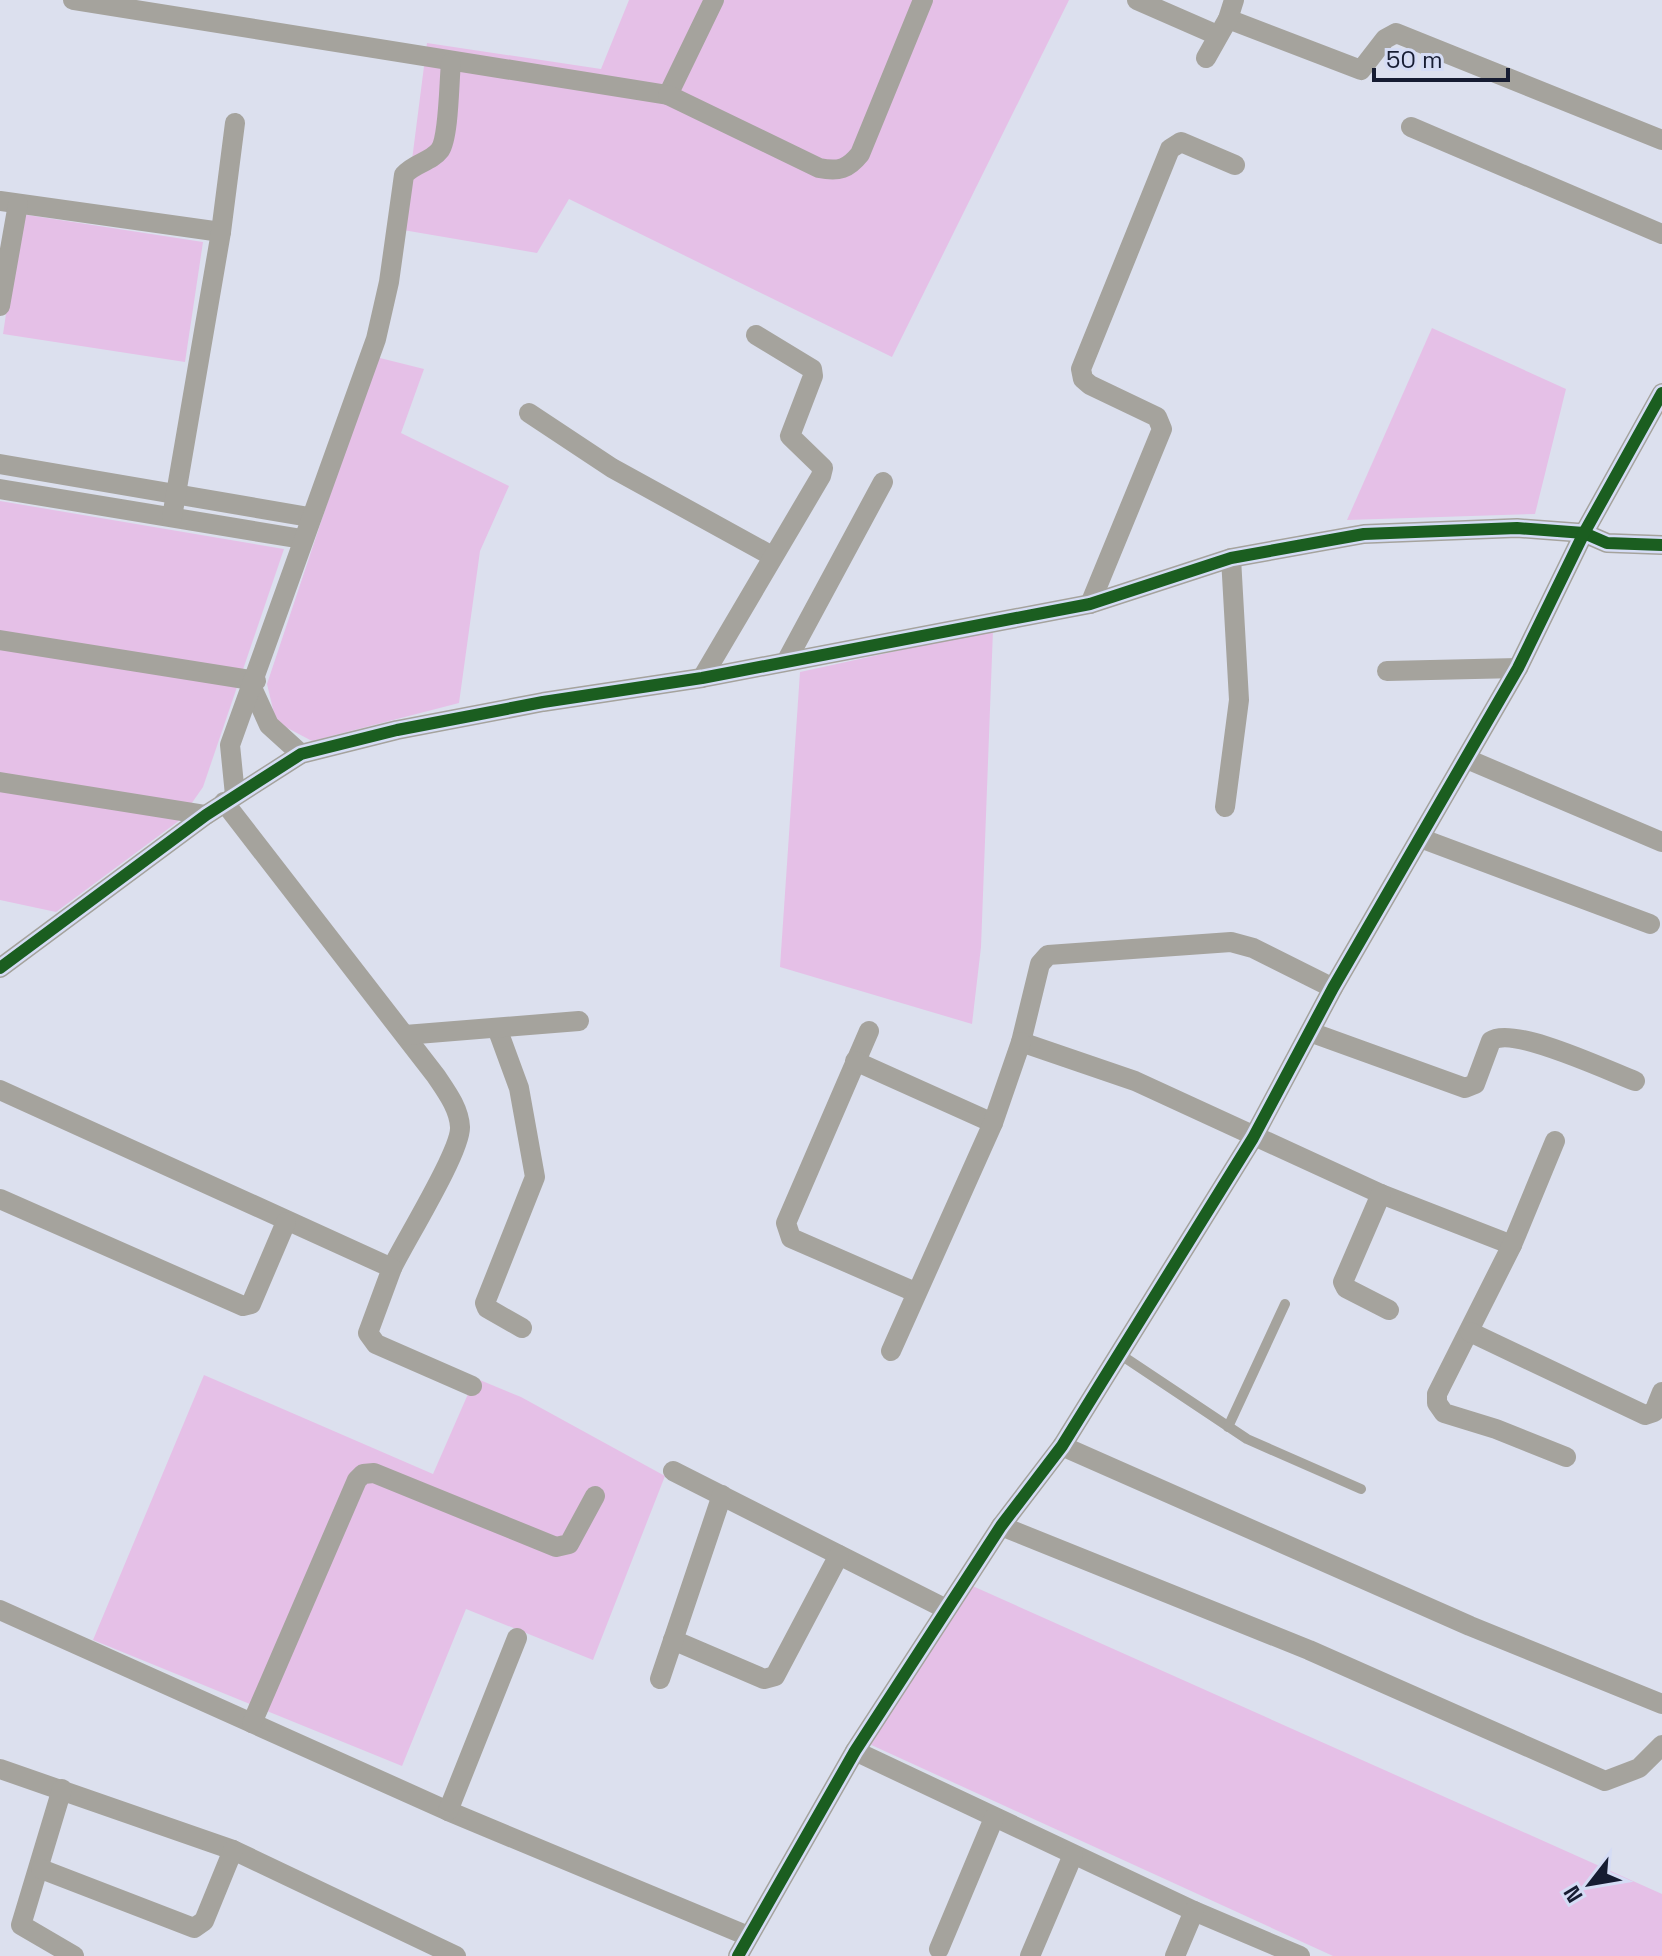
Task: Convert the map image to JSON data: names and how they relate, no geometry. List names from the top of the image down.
{
  "scale_bar": "50 m",
  "north": "bottom left"
}
